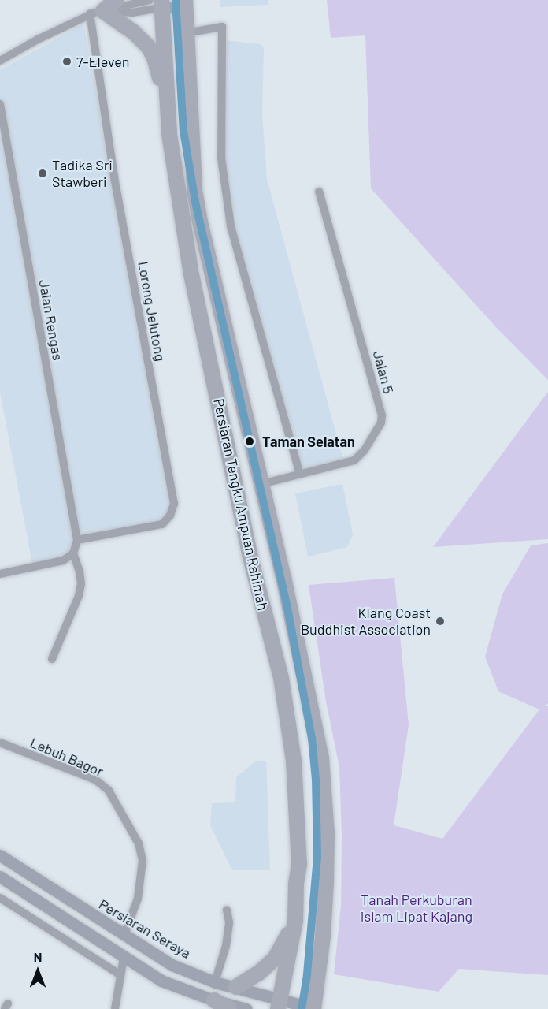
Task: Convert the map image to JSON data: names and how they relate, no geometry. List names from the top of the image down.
{
  "streets": {
    "highway": ["Persiaran Tengku Ampuan Rahimah"],
    "main road": ["Persiaran Seraya"],
    "street": [
      "Lorong Jelutong",
      "Jalan Rengas",
      "Jalan 5",
      "Lebuh Bagor"
    ]
  },
  "crossings": [
    ["Lorong Jelutong", "Jalan Rengas"],
    ["Jalan 5", "Persiaran Tengku Ampuan Rahimah"],
    ["Persiaran Tengku Ampuan Rahimah", "Persiaran Seraya"],
    ["Lebuh Bagor", "Persiaran Seraya"]
  ],
  "parks": ["Tanah Perkuburan Islam Lipat Kajang"],
  "places": [
    "7-Eleven",
    "Tadika Sri Stawberi",
    "Taman Selatan",
    "Klang Coast Buddhist Association"
  ],
  "north": "top"
}
